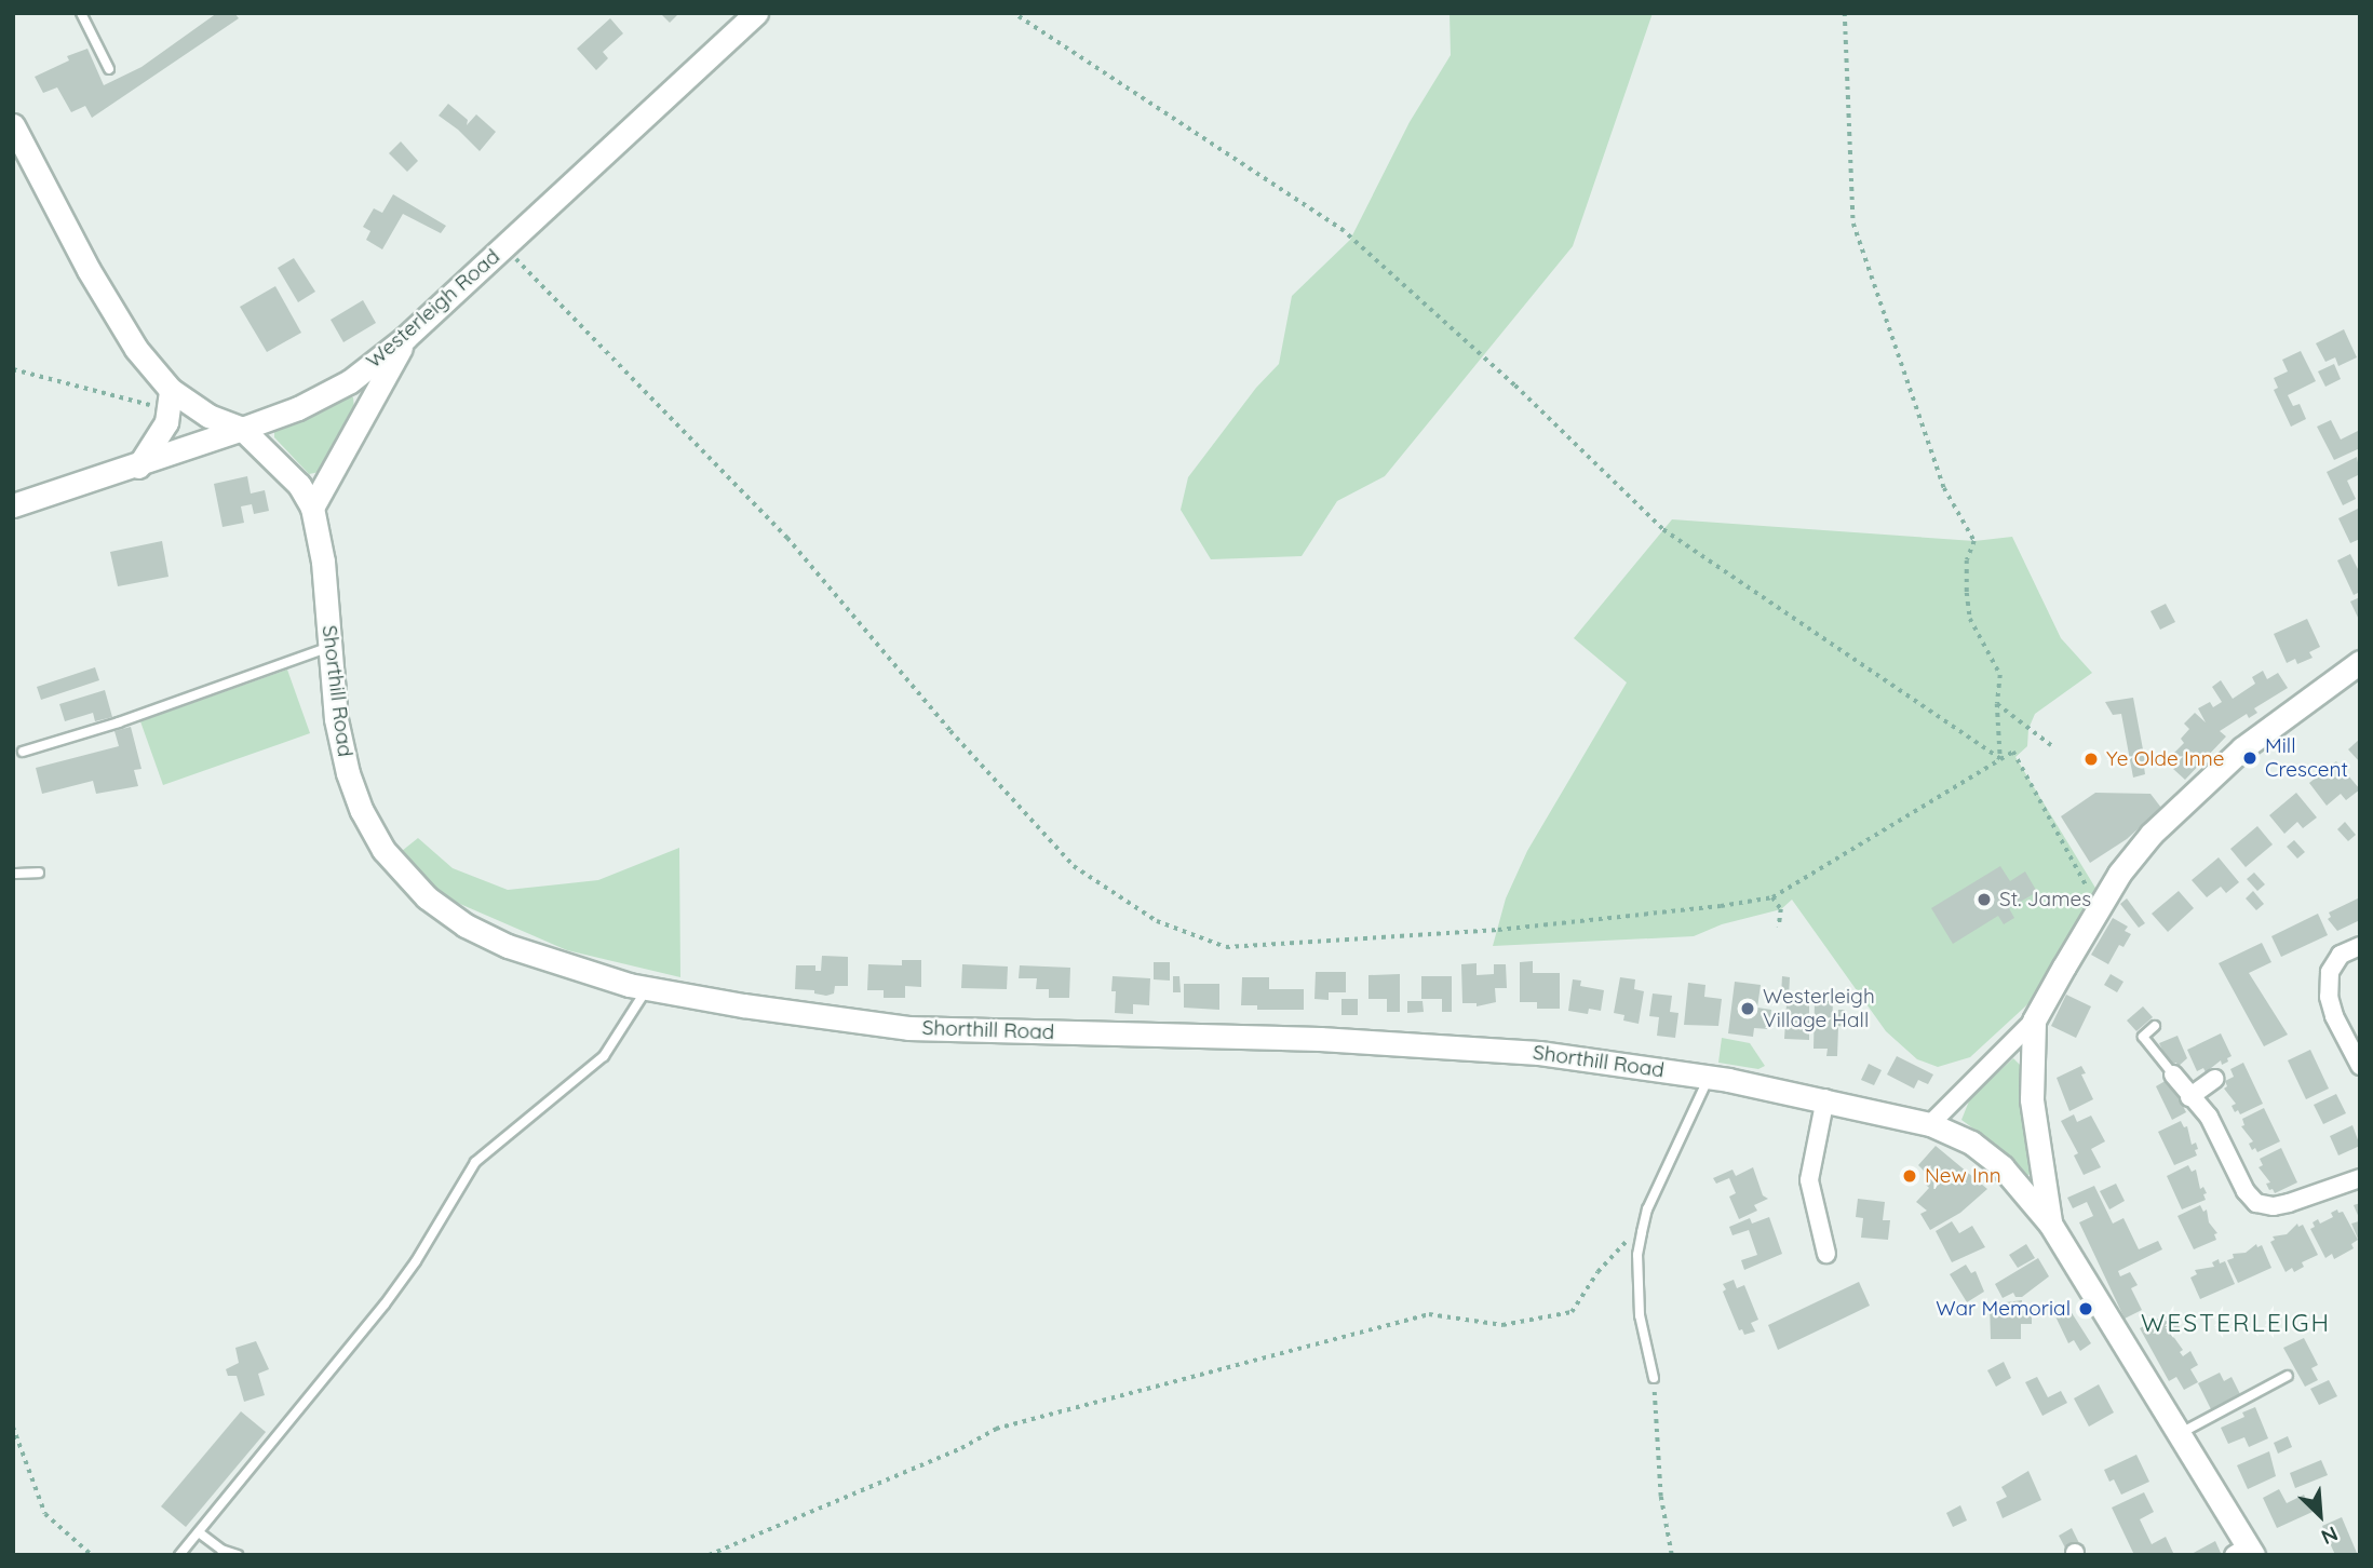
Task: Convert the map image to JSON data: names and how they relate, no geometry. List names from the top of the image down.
{
  "streets": {
    "street": ["Westerleigh Road", "Shorthill Road"]
  },
  "crossings": [
    ["Westerleigh Road", "Shorthill Road"]
  ],
  "districts": ["WESTERLEIGH"],
  "places": [
    "Mill Crescent",
    "Ye Olde Inne",
    "St. James",
    "Westerleigh Village Hall",
    "New Inn",
    "War Memorial"
  ],
  "north": "bottom right"
}
